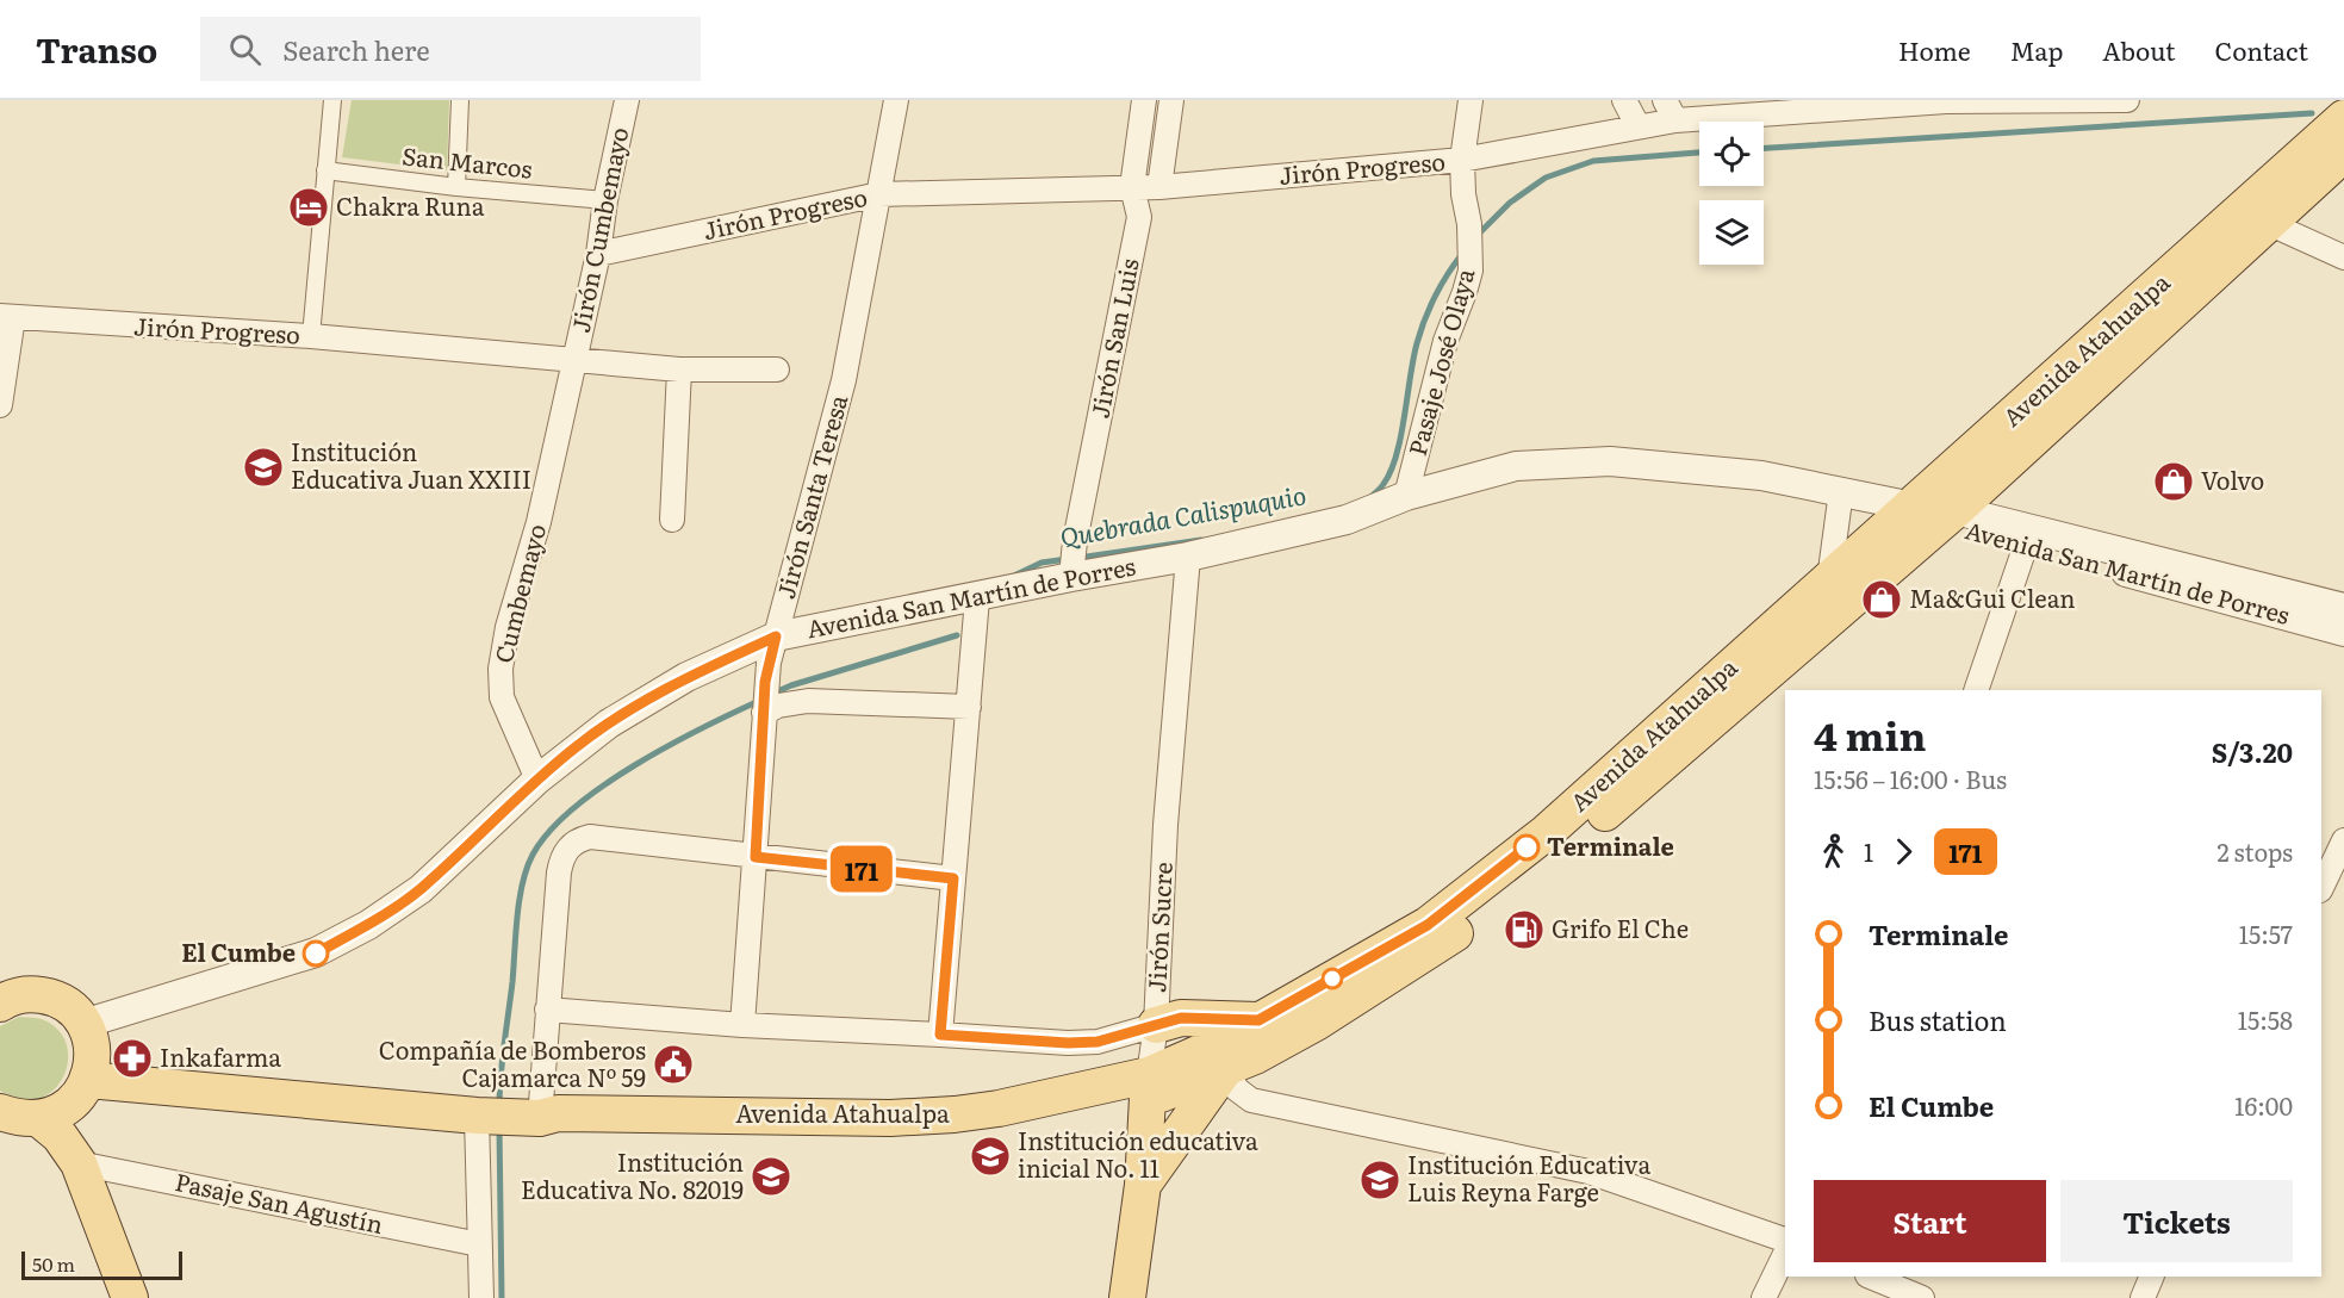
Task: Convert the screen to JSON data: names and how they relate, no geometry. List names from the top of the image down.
{
  "streets": {
    "main road": ["Avenida Atahualpa", "Jirón Sucre"],
    "street": [
      "San Marcos",
      "Jirón Progreso",
      "Jirón Cumbemayo",
      "Jirón San Luis",
      "Pasaje José Olaya",
      "Jirón Santa Teresa",
      "Avenida San Martín de Porres",
      "Cumbemayo",
      "Pasaje San Agustín"
    ]
  },
  "crossings": [
    ["San Marcos", "Jirón Cumbemayo"],
    ["Jirón Progreso", "Jirón Cumbemayo"],
    ["Jirón Progreso", "Jirón San Luis"],
    ["Jirón Progreso", "Pasaje José Olaya"],
    ["Jirón Progreso", "Jirón Santa Teresa"],
    ["Jirón Progreso", "Cumbemayo"],
    ["Jirón Cumbemayo", "Cumbemayo"],
    ["Jirón San Luis", "Avenida San Martín de Porres"],
    ["Avenida Atahualpa", "Avenida San Martín de Porres"],
    ["Avenida Atahualpa", "Jirón Sucre"],
    ["Pasaje José Olaya", "Avenida San Martín de Porres"],
    ["Jirón Santa Teresa", "Avenida San Martín de Porres"],
    ["Avenida San Martín de Porres", "Cumbemayo"],
    ["Avenida San Martín de Porres", "Jirón Sucre"]
  ],
  "water": ["Quebrada Calispuquio"],
  "places": {
    "hotel": ["Chakra Runa"],
    "school or university": [
      "Institución Educativa Juan XXIII",
      "Institución educativa inicial No. 11",
      "Institución Educativa No. 82019",
      "Institución Educativa Luis Reyna Farge"
    ],
    "shop": ["Volvo", "Ma&Gui Clean"],
    "other": ["Terminale", "El Cumbe"],
    "fuel station": ["Grifo El Che"],
    "pharmacy": ["Inkafarma"],
    "public building": ["Compañía de Bomberos Cajamarca Nº 59"]
  },
  "lines": ["bus line 171"],
  "scale_bar": "50 m",
  "page": {
    "header": "Transo",
    "search": "Search here",
    "nav": [
      "Home",
      "Map",
      "About",
      "Contact"
    ],
    "on_map": "171",
    "heading": ["4 min", "15:56 – 16:00 · Bus", "S/3.20"],
    "legs": ["1", "171", "2 stops"],
    "list": [
      {
        "name": "Terminale",
        "value": "15:57"
      },
      {
        "name": "Bus station",
        "value": "15:58"
      },
      {
        "name": "El Cumbe",
        "value": "16:00"
      }
    ],
    "buttons": ["Start", "Tickets"],
    "scale": "50 m"
  }
}
